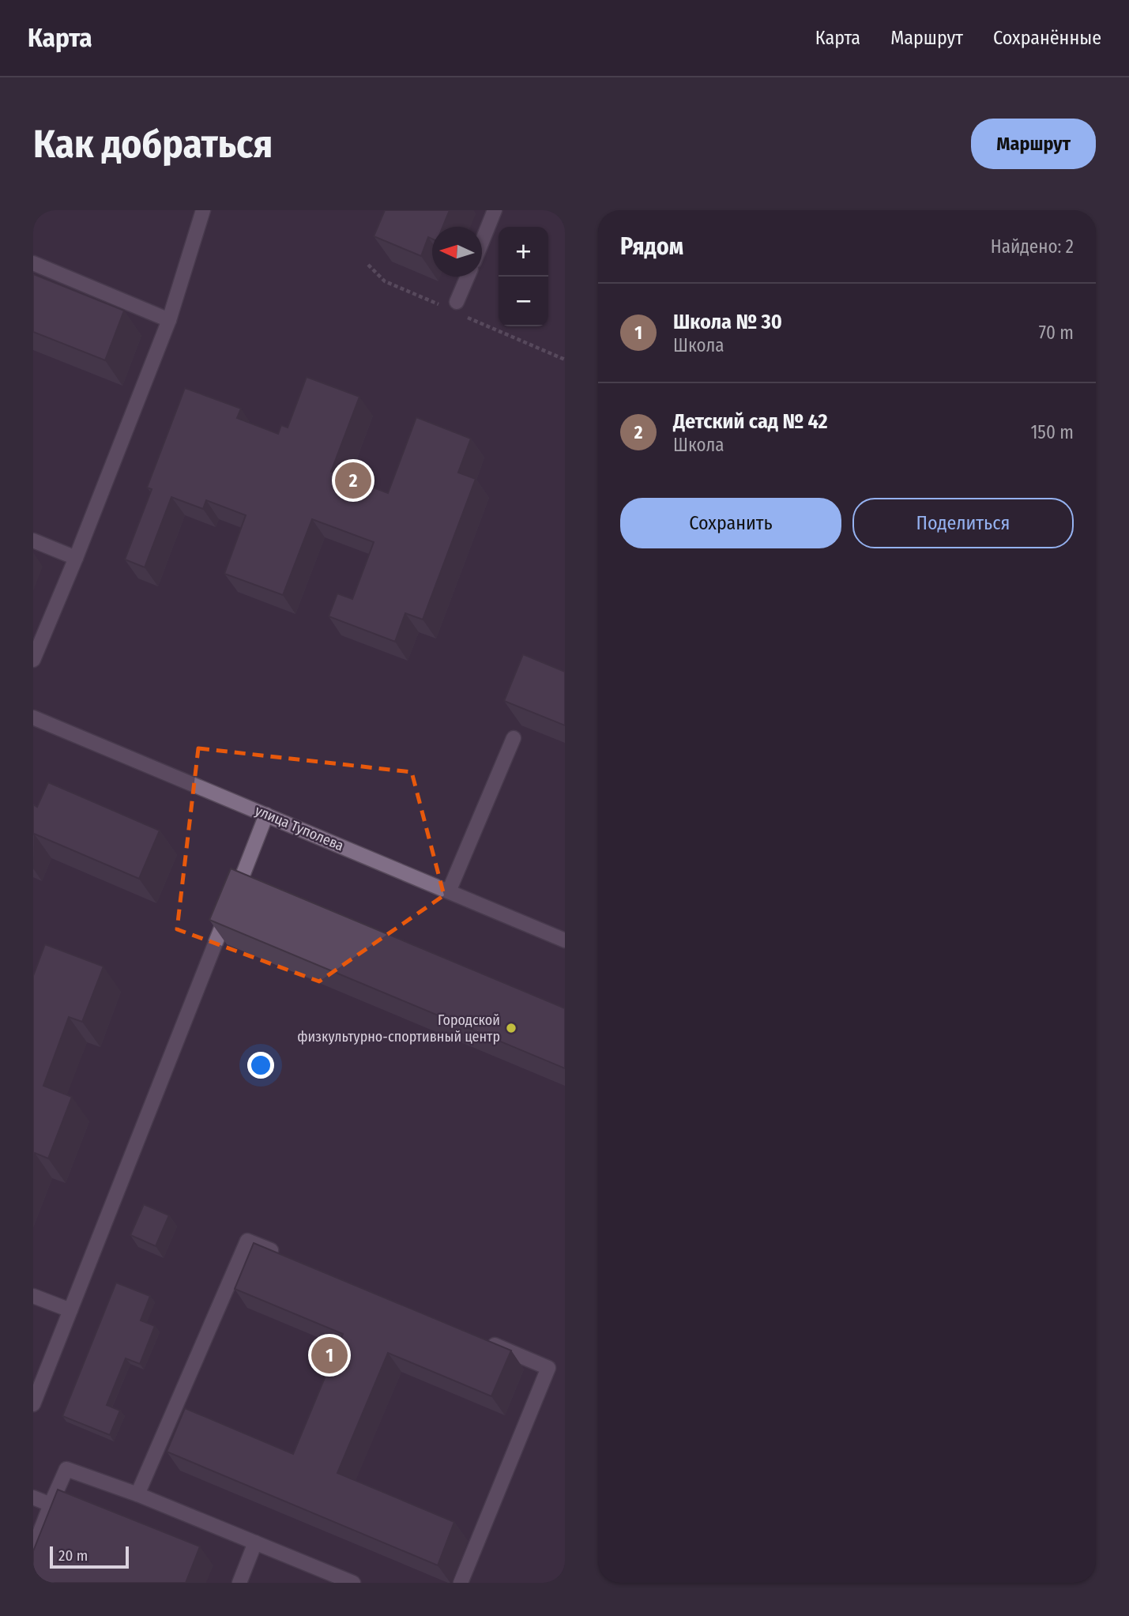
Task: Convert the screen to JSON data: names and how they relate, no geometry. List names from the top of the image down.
{
  "streets": {
    "street": ["улица Туполева"]
  },
  "places": ["Городской физкультурно-спортивный центр"],
  "scale_bar": "20 m",
  "north": "left",
  "page": {
    "header": "Карта",
    "nav": ["Карта", "Маршрут", "Сохранённые"],
    "buttons": [
      "Маршрут",
      ["Сохранить", "Поделиться"]
    ],
    "title": "Как добраться",
    "heading": ["Рядом", "Найдено: 2"],
    "map_buttons": ["+", "−"],
    "list": [
      {
        "mark": "1",
        "name": "Школа № 30",
        "note": "Школа",
        "value": "70 m"
      },
      {
        "mark": "2",
        "name": "Детский сад № 42",
        "note": "Школа",
        "value": "150 m"
      }
    ],
    "pins": ["2", "1"],
    "scale": "20 m"
  }
}
